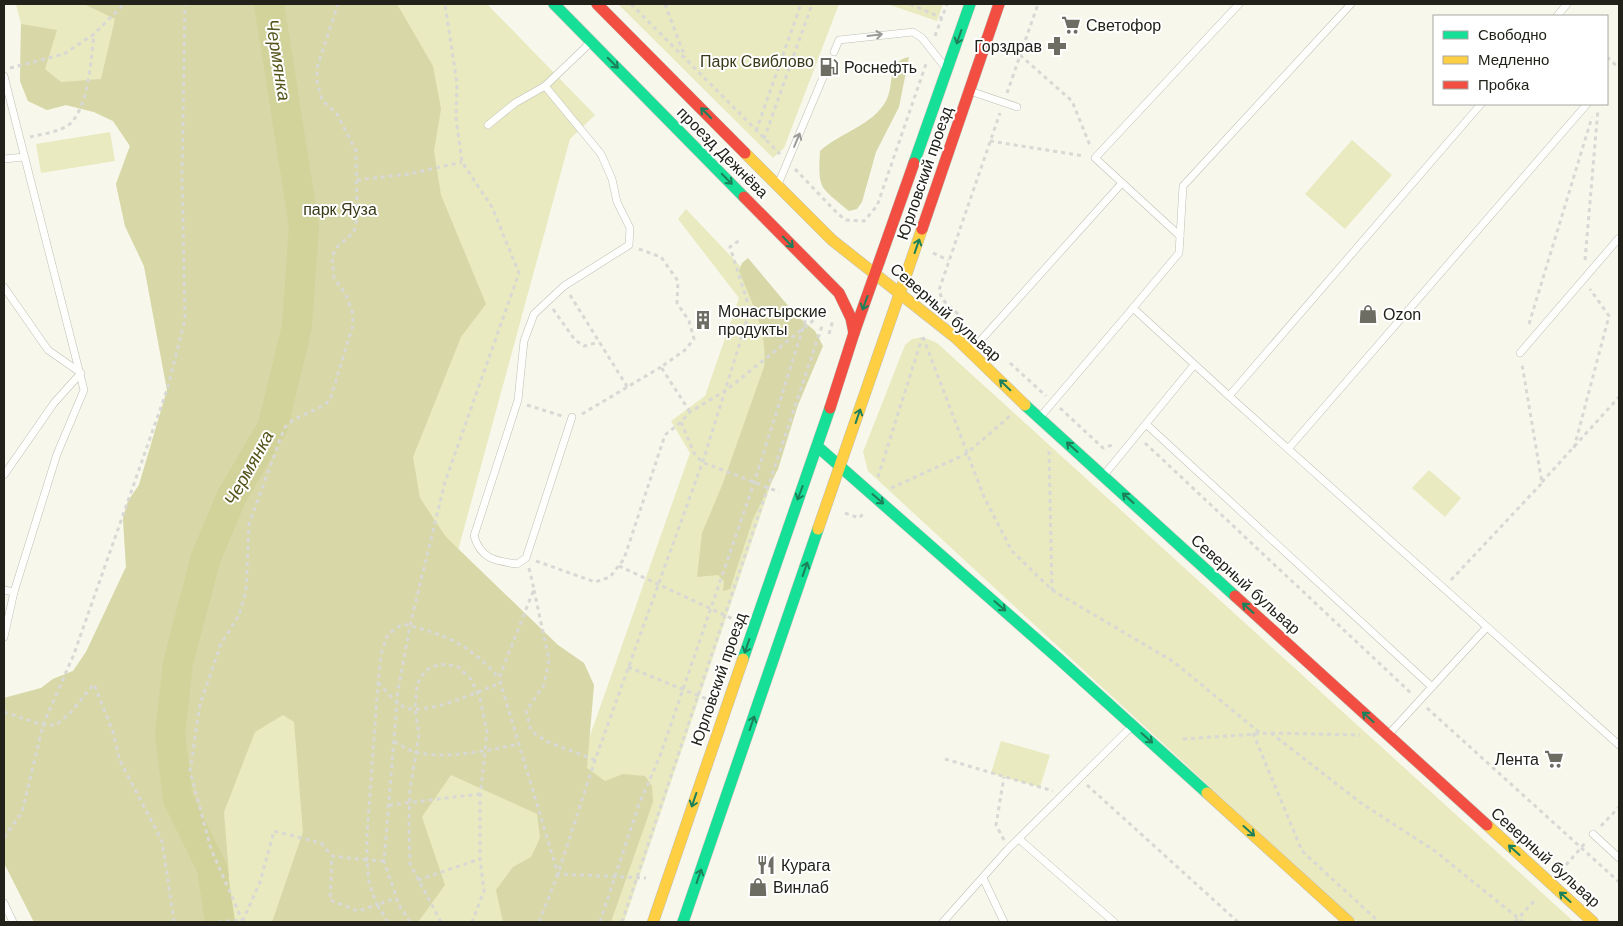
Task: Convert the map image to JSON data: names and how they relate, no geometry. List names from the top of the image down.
{
  "streets": {
    "main road": ["проезд Дежнёва", "Юрловский проезд", "Северный бульвар"]
  },
  "crossings": [
    ["проезд Дежнёва", "Юрловский проезд"],
    ["проезд Дежнёва", "Северный бульвар"],
    ["Юрловский проезд", "Северный бульвар"]
  ],
  "one_way": ["Северный бульвар"],
  "water": ["Чермянка"],
  "parks": ["Парк Свиблово", "парк Яуза"],
  "places": {
    "supermarket": ["Светофор", "Лента"],
    "pharmacy": ["Горздрав"],
    "fuel station": ["Роснефть"],
    "shop": ["Ozon", "Винлаб"],
    "building": ["Монастырские продукты"],
    "restaurant": ["Курага"]
  },
  "legend": ["Свободно", "Медленно", "Пробка"]
}
